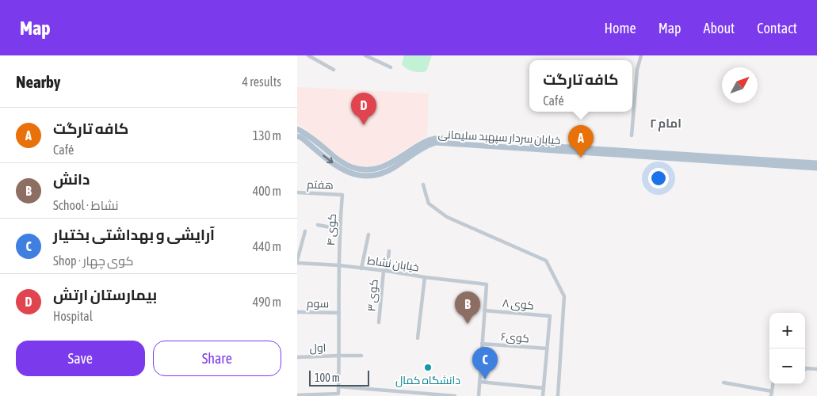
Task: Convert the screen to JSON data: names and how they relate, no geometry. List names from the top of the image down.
{
  "streets": {
    "main road": ["خیابان سردار سپهبد سلیمانی"],
    "street": [
      "هفتم",
      "کوی ۴",
      "خیابان نشاط",
      "کوی ۳",
      "سوم",
      "کوی ۸",
      "کوی۶",
      "اول"
    ]
  },
  "crossings": [
    ["هفتم", "کوی ۴"],
    ["کوی ۴", "خیابان نشاط"],
    ["کوی ۴", "سوم"],
    ["کوی ۴", "اول"],
    ["خیابان نشاط", "کوی ۳"],
    ["خیابان نشاط", "کوی ۸"],
    ["کوی ۸", "کوی۶"]
  ],
  "districts": ["امام ۲"],
  "places": ["دانشگاه کمال"],
  "scale_bar": "100 m",
  "north": "top right",
  "page": {
    "header": "Map",
    "nav": [
      "Home",
      "Map",
      "About",
      "Contact"
    ],
    "heading": ["Nearby", "4 results"],
    "popup": ["کافه تارگت", "Café"],
    "pins": [
      "D",
      "A",
      "B",
      "C"
    ],
    "list": [
      {
        "mark": "A",
        "name": "کافه تارگت",
        "note": "Café",
        "value": "130 m"
      },
      {
        "mark": "B",
        "name": "دانش",
        "note": "School · نشاط",
        "value": "400 m"
      },
      {
        "mark": "C",
        "name": "آرایشی و بهداشتی بختیار",
        "note": "Shop · کوی چهار",
        "value": "440 m"
      },
      {
        "mark": "D",
        "name": "بیمارستان ارتش",
        "note": "Hospital",
        "value": "490 m"
      }
    ],
    "map_buttons": ["+", "−"],
    "buttons": ["Save", "Share"],
    "scale": "100 m"
  }
}
